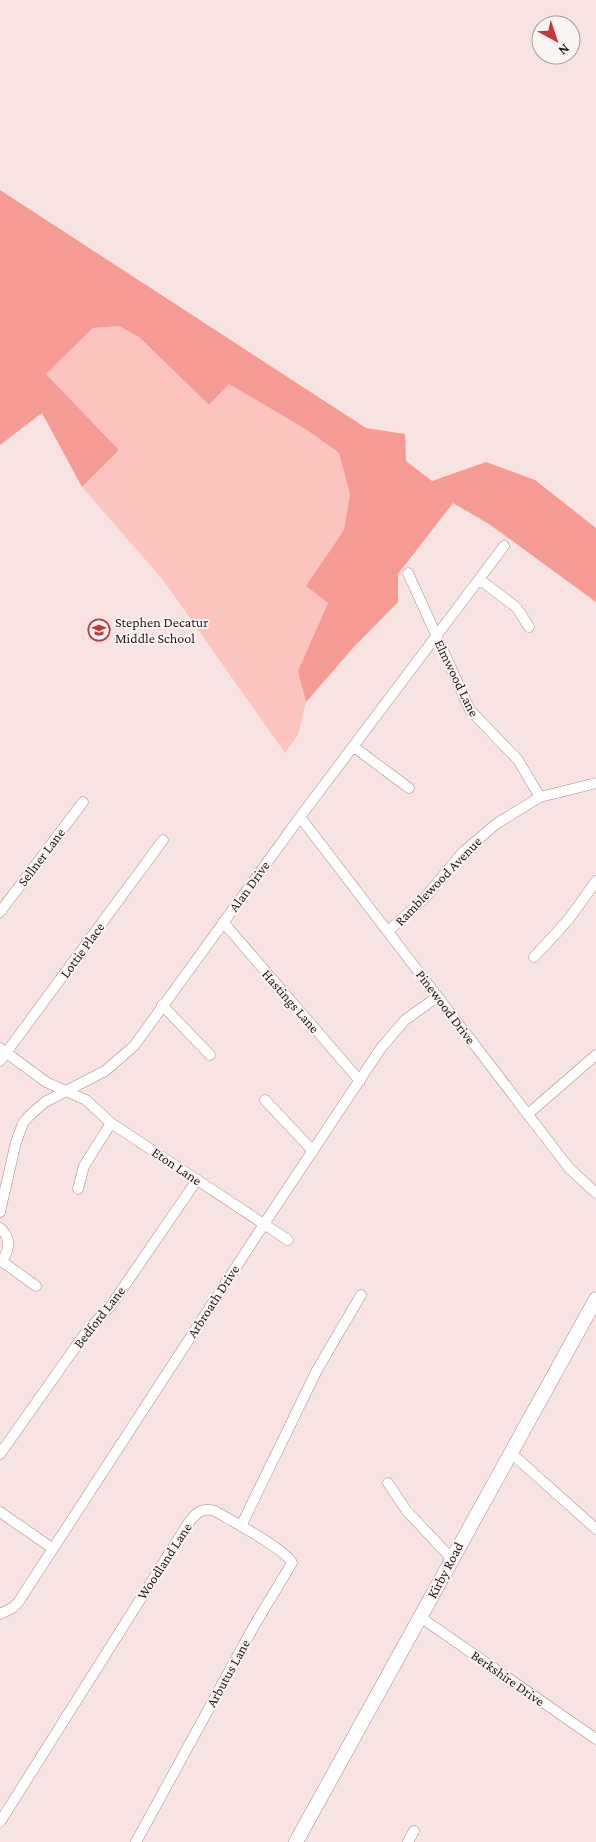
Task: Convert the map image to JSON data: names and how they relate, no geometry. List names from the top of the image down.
{
  "streets": {
    "main road": ["Kirby Road"],
    "street": [
      "Elmwood Lane",
      "Sellner Lane",
      "Ramblewood Avenue",
      "Alan Drive",
      "Lottie Place",
      "Hastings Lane",
      "Pinewood Drive",
      "Eton Lane",
      "Arbroath Drive",
      "Bedford Lane",
      "Woodland Lane",
      "Arbutus Lane",
      "Berkshire Drive"
    ]
  },
  "crossings": [
    ["Elmwood Lane", "Ramblewood Avenue"],
    ["Elmwood Lane", "Alan Drive"],
    ["Ramblewood Avenue", "Pinewood Drive"],
    ["Alan Drive", "Hastings Lane"],
    ["Alan Drive", "Pinewood Drive"],
    ["Alan Drive", "Eton Lane"],
    ["Lottie Place", "Eton Lane"],
    ["Hastings Lane", "Arbroath Drive"],
    ["Pinewood Drive", "Arbroath Drive"],
    ["Eton Lane", "Arbroath Drive"],
    ["Eton Lane", "Bedford Lane"],
    ["Woodland Lane", "Arbutus Lane"],
    ["Kirby Road", "Berkshire Drive"]
  ],
  "places": {
    "school or university": ["Stephen Decatur Middle School"]
  },
  "north": "bottom right"
}
